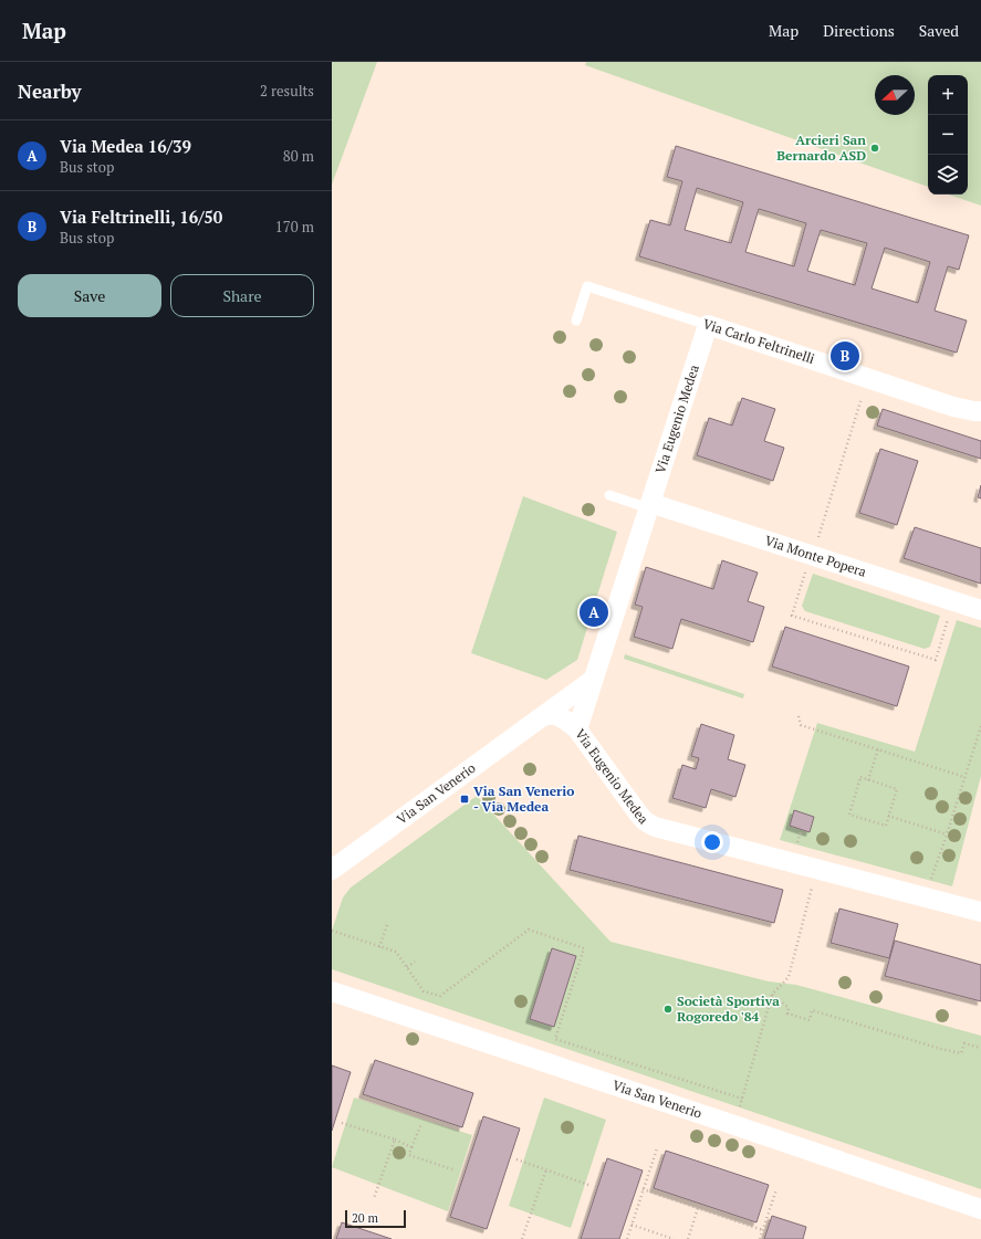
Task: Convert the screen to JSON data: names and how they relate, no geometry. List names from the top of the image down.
{
  "streets": {
    "street": [
      "Via Carlo Feltrinelli",
      "Via Eugenio Medea",
      "Via Monte Popera",
      "Via San Venerio"
    ]
  },
  "crossings": [
    ["Via Carlo Feltrinelli", "Via Eugenio Medea"],
    ["Via Eugenio Medea", "Via Monte Popera"],
    ["Via Eugenio Medea", "Via San Venerio"]
  ],
  "places": {
    "other": ["Arcieri San Bernardo ASD", "Società Sportiva Rogoredo '84"],
    "transit": ["Via San Venerio - Via Medea"]
  },
  "scale_bar": "20 m",
  "north": "left",
  "page": {
    "header": "Map",
    "nav": ["Map", "Directions", "Saved"],
    "heading": ["Nearby", "2 results"],
    "map_buttons": ["+", "−"],
    "list": [
      {
        "mark": "A",
        "name": "Via Medea 16/39",
        "note": "Bus stop",
        "value": "80 m"
      },
      {
        "mark": "B",
        "name": "Via Feltrinelli, 16/50",
        "note": "Bus stop",
        "value": "170 m"
      }
    ],
    "buttons": ["Save", "Share"],
    "pins": ["B", "A"],
    "scale": "20 m"
  }
}
